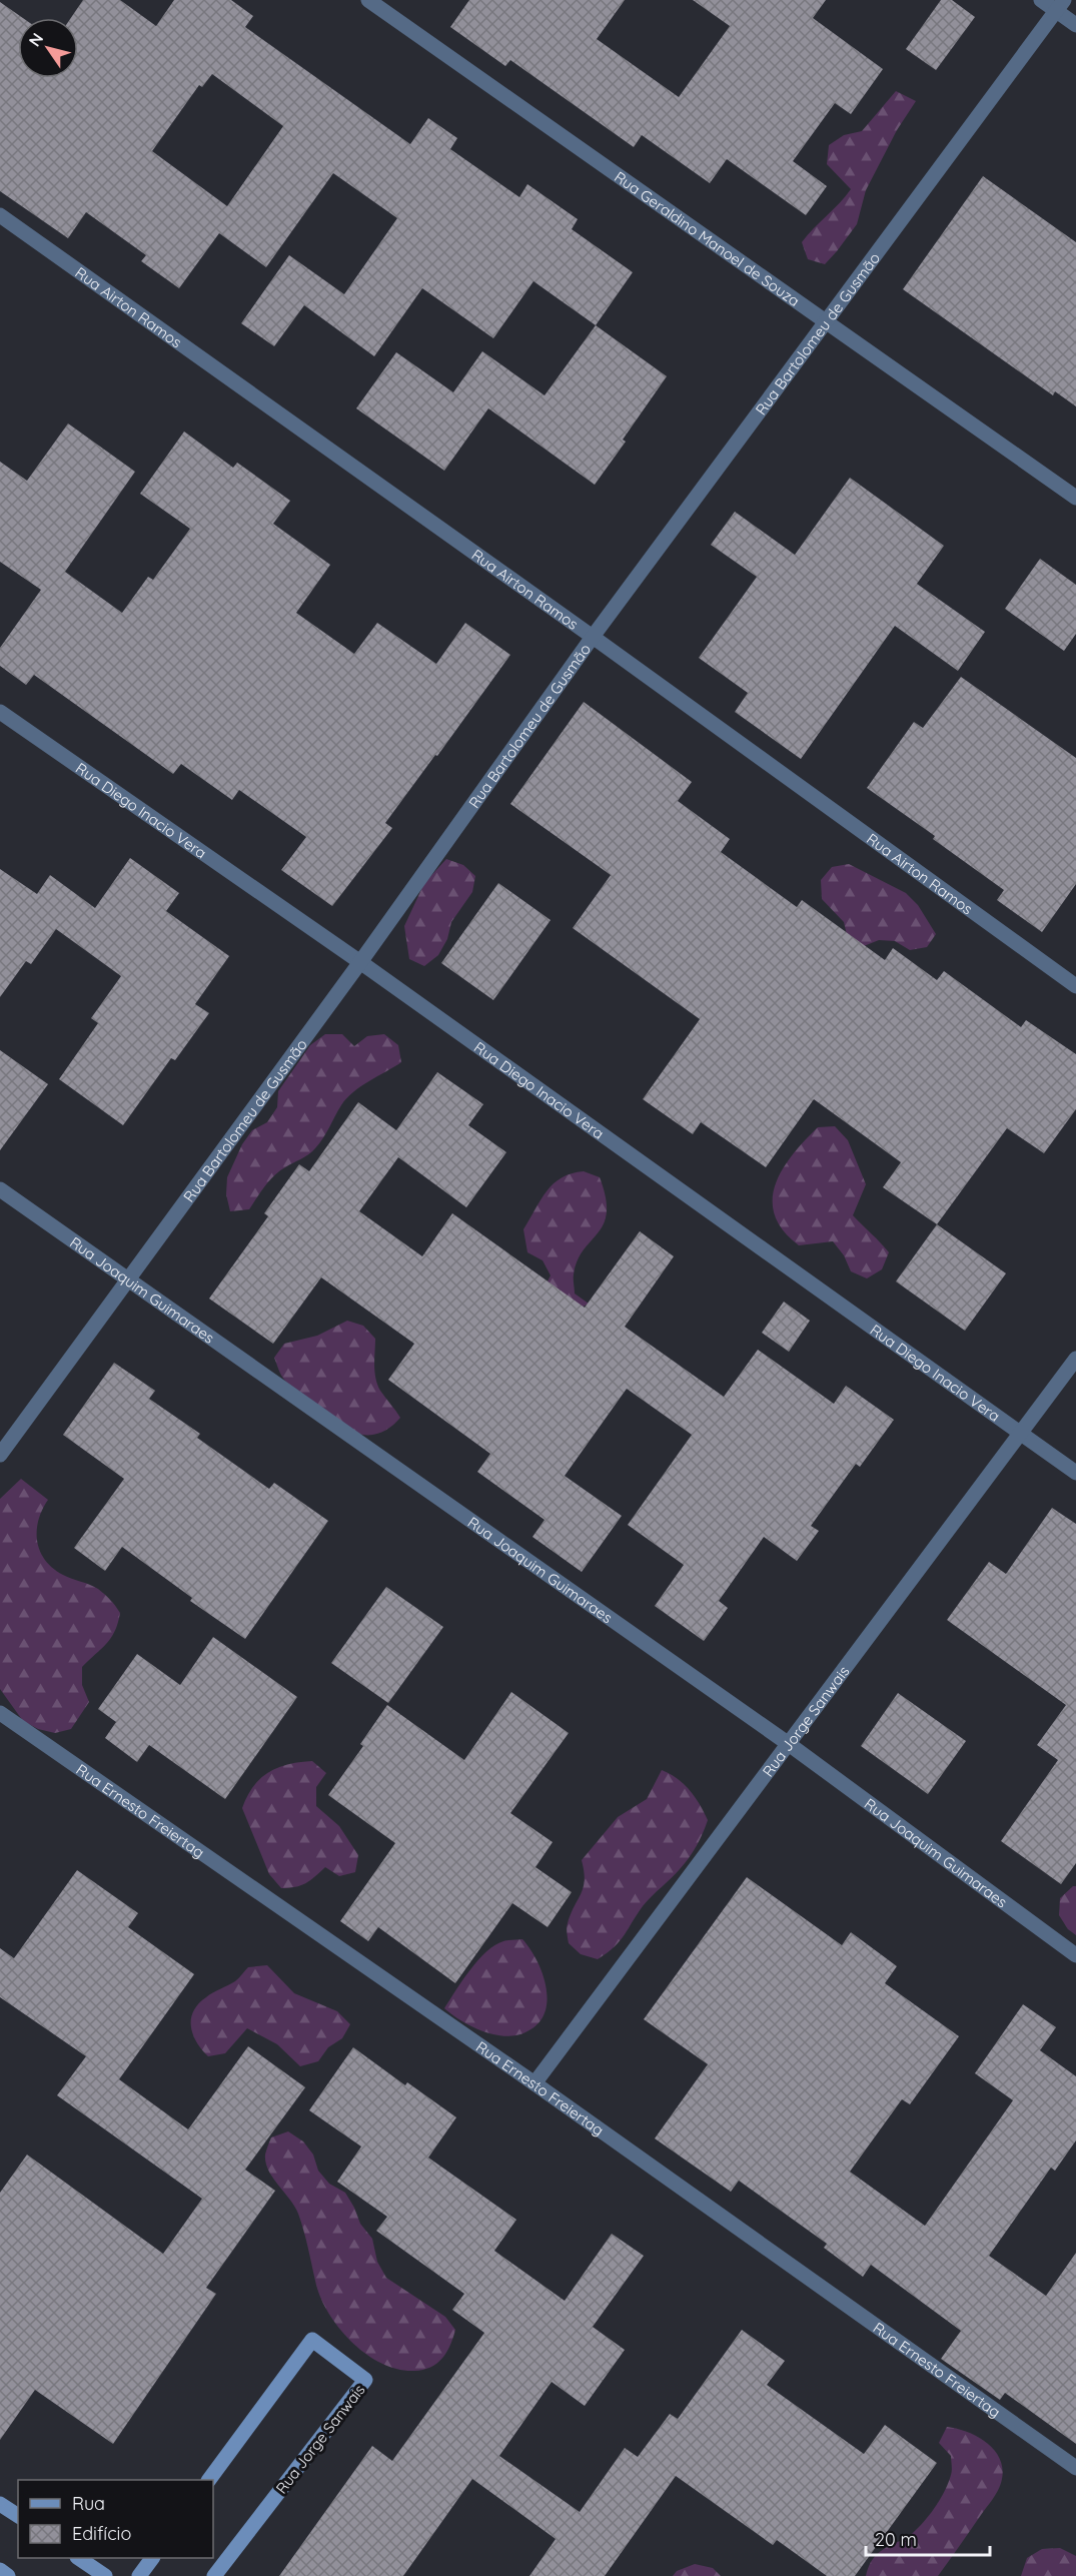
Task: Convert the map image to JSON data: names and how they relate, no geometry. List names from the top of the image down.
{
  "streets": {
    "street": [
      "Rua Geraldino Manoel de Souza",
      "Rua Airton Ramos",
      "Rua Bartolomeu de Gusmão",
      "Rua Diego Inacio Vera",
      "Rua Joaquim Guimaraes",
      "Rua Jorge Sanwais",
      "Rua Ernesto Freiertag"
    ]
  },
  "crossings": [
    ["Rua Geraldino Manoel de Souza", "Rua Bartolomeu de Gusmão"],
    ["Rua Airton Ramos", "Rua Bartolomeu de Gusmão"],
    ["Rua Bartolomeu de Gusmão", "Rua Diego Inacio Vera"],
    ["Rua Bartolomeu de Gusmão", "Rua Joaquim Guimaraes"],
    ["Rua Diego Inacio Vera", "Rua Jorge Sanwais"],
    ["Rua Joaquim Guimaraes", "Rua Jorge Sanwais"],
    ["Rua Jorge Sanwais", "Rua Ernesto Freiertag"]
  ],
  "legend": ["Rua", "Edifício"],
  "scale_bar": "20 m",
  "north": "top left"
}
